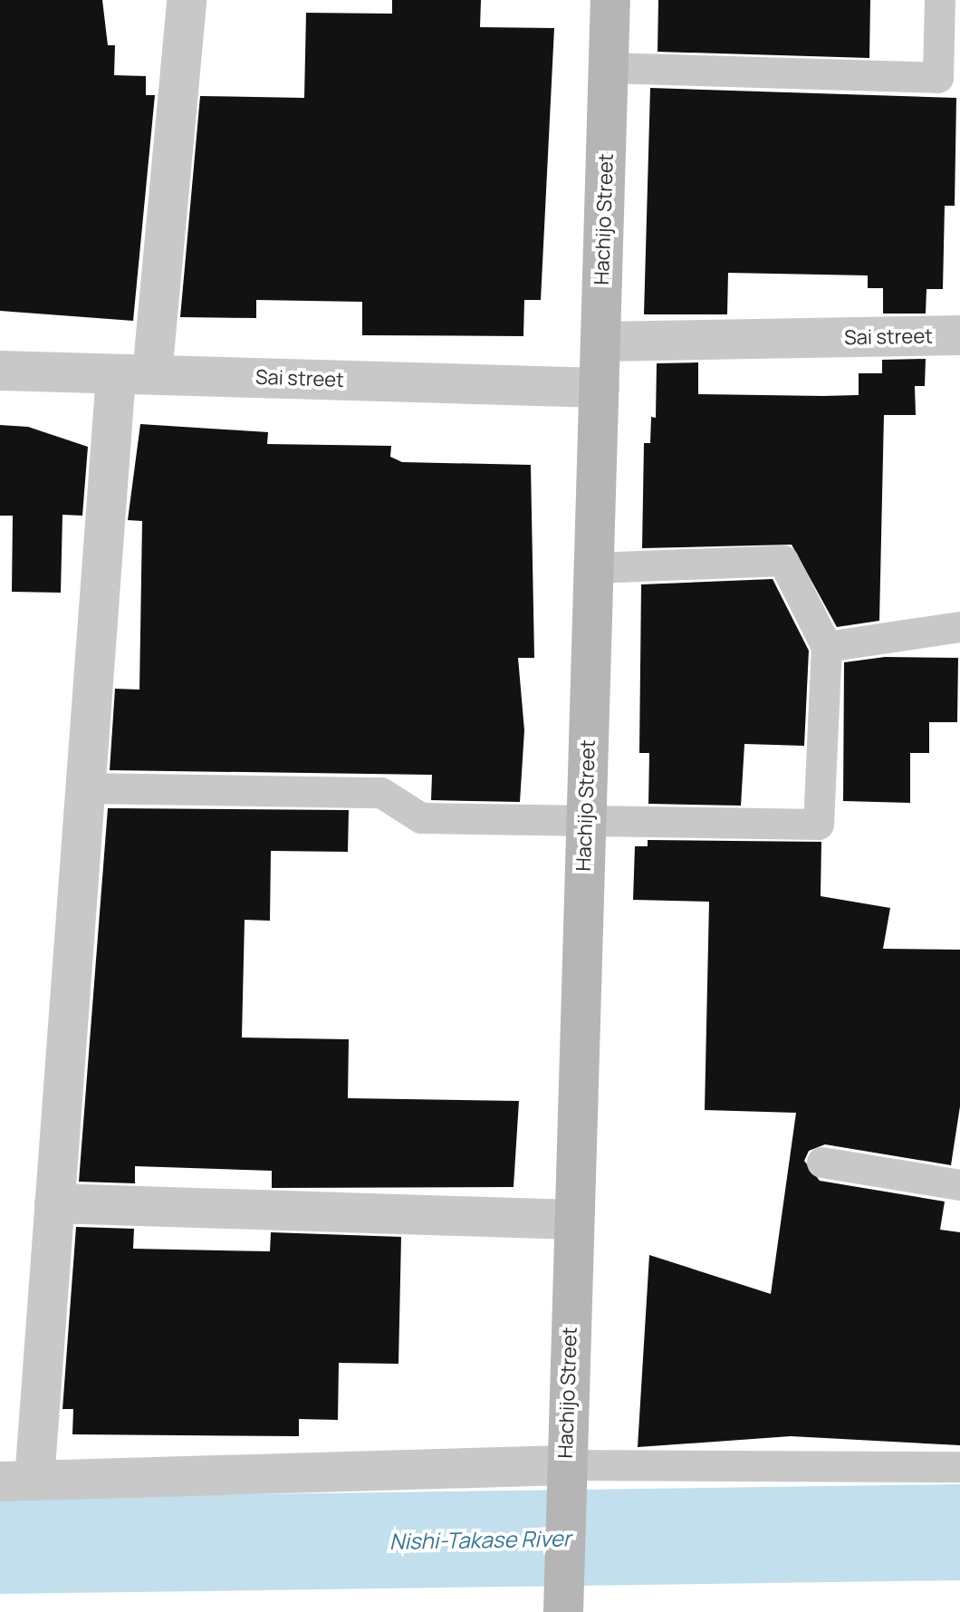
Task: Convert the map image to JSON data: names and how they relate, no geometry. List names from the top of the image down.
{
  "streets": {
    "main road": ["Hachijo Street"],
    "street": ["Sai street"]
  },
  "crossings": [
    ["Hachijo Street", "Sai street"]
  ],
  "water": ["Nishi-Takase River"]
}
